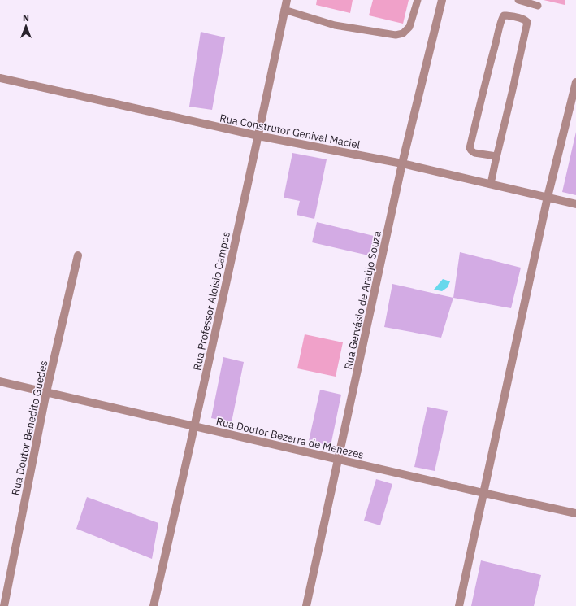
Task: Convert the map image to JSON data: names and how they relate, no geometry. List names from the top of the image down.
{
  "streets": {
    "street": [
      "Rua Construtor Genival Maciel",
      "Rua Gervásio de Araújo Souza",
      "Rua Professor Aloísio Campos",
      "Rua Doutor Benedito Guedes",
      "Rua Doutor Bezerra de Menezes"
    ]
  },
  "crossings": [
    ["Rua Construtor Genival Maciel", "Rua Gervásio de Araújo Souza"],
    ["Rua Construtor Genival Maciel", "Rua Professor Aloísio Campos"],
    ["Rua Gervásio de Araújo Souza", "Rua Doutor Bezerra de Menezes"],
    ["Rua Professor Aloísio Campos", "Rua Doutor Bezerra de Menezes"],
    ["Rua Doutor Benedito Guedes", "Rua Doutor Bezerra de Menezes"]
  ],
  "north": "top"
}
